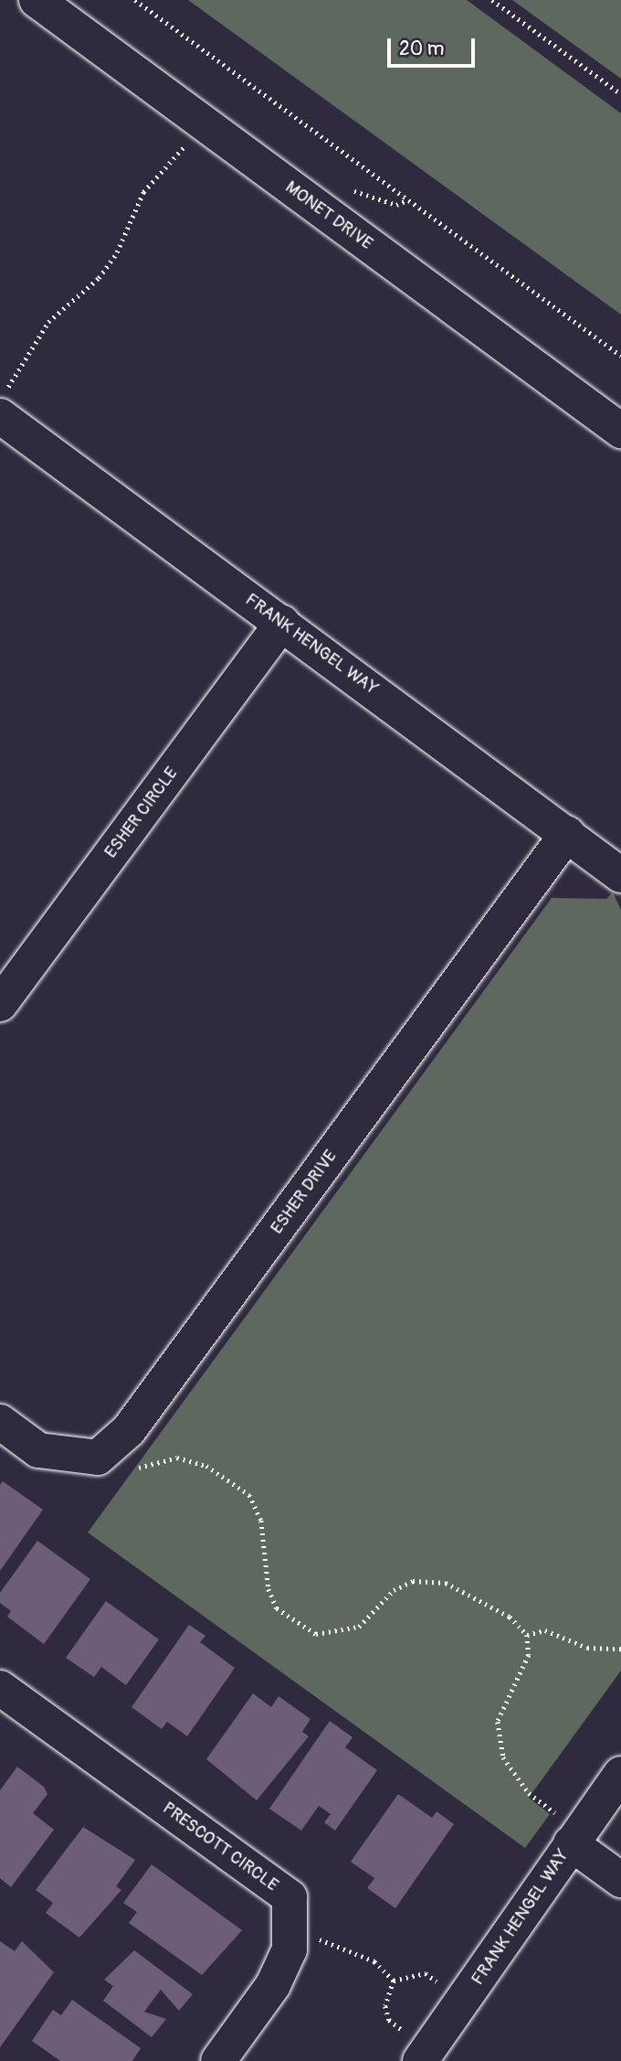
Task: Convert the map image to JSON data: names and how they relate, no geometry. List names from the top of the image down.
{
  "streets": {
    "street": [
      "MONET DRIVE",
      "FRANK HENGEL WAY",
      "ESHER CIRCLE",
      "ESHER DRIVE",
      "PRESCOTT CIRCLE"
    ]
  },
  "crossings": [
    ["FRANK HENGEL WAY", "ESHER CIRCLE"],
    ["FRANK HENGEL WAY", "ESHER DRIVE"]
  ],
  "scale_bar": "20 m"
}
